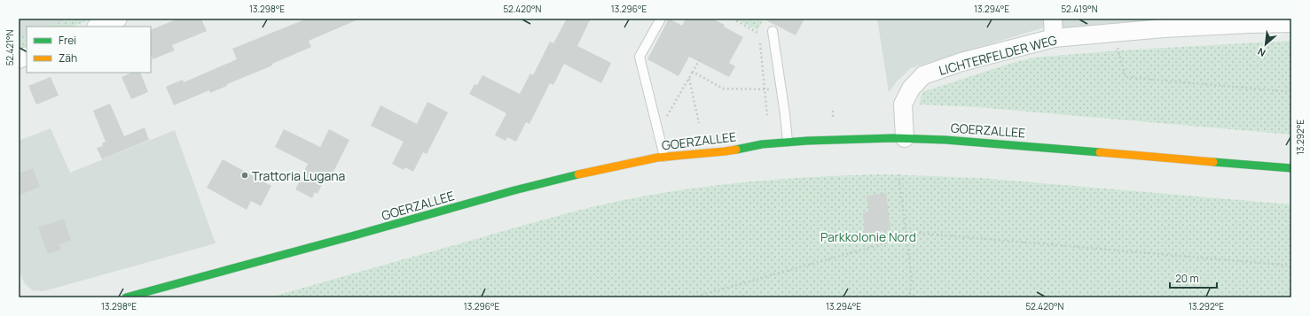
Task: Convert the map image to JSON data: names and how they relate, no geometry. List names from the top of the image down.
{
  "streets": {
    "main road": ["GOERZALLEE"],
    "street": ["LICHTERFELDER WEG"]
  },
  "crossings": [
    ["LICHTERFELDER WEG", "GOERZALLEE"]
  ],
  "parks": ["Parkkolonie Nord"],
  "places": ["Trattoria Lugana"],
  "legend": ["Frei", "Zäh"],
  "scale_bar": "20 m",
  "north": "bottom left",
  "coordinates": [
    "13.298°E",
    "52.420°N",
    "13.296°E",
    "13.294°E",
    "52.419°N",
    "52.421°N",
    "13.292°E"
  ]
}
